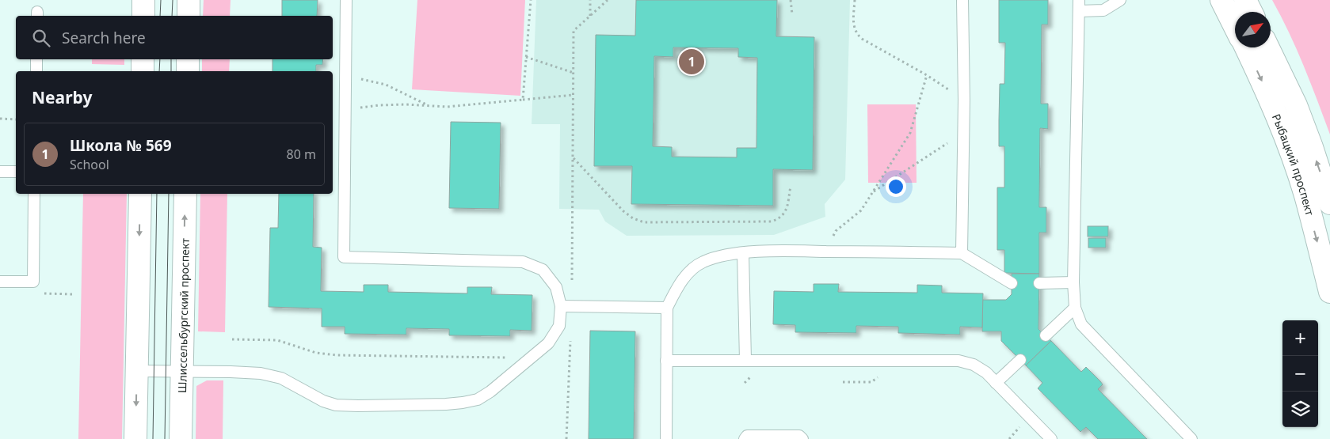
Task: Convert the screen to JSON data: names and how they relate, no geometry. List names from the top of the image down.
{
  "streets": {
    "main road": ["Рыбацкий проспект", "Шлиссельбургский проспект"]
  },
  "north": "top right",
  "page": {
    "search": "Search here",
    "pins": "1",
    "heading": "Nearby",
    "list": [
      {
        "mark": "1",
        "name": "Школа № 569",
        "note": "School",
        "value": "80 m"
      }
    ],
    "map_buttons": ["+", "−"]
  }
}
